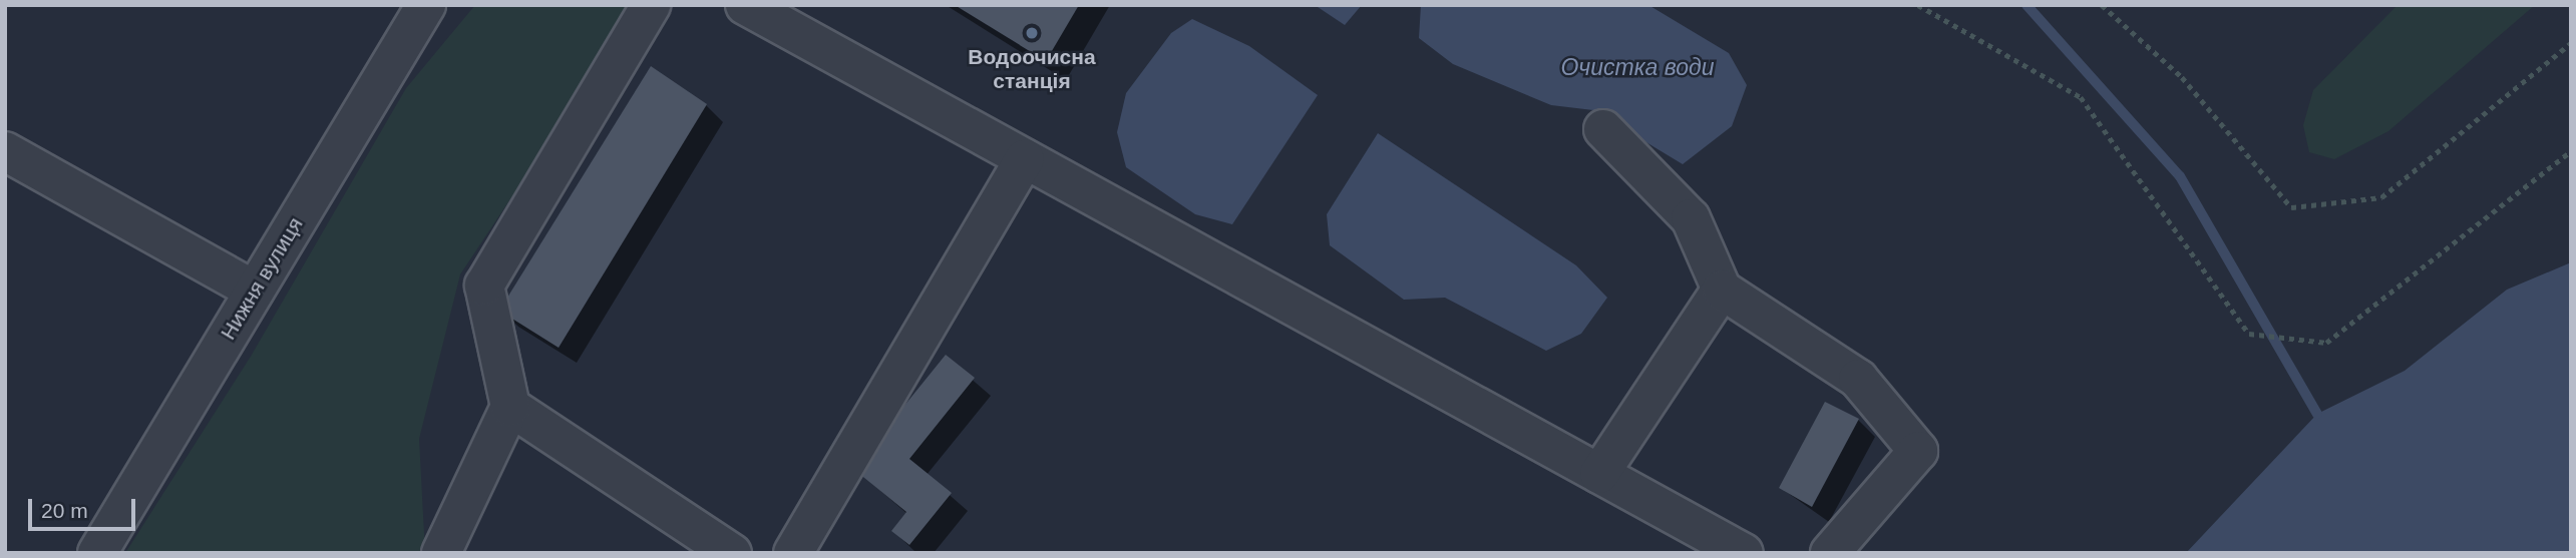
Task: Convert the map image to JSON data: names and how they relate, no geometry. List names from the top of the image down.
{
  "streets": {
    "street": ["Нижня вулиця"]
  },
  "water": ["Очистка води"],
  "places": ["Водоочисна станція"],
  "scale_bar": "20 m"
}
